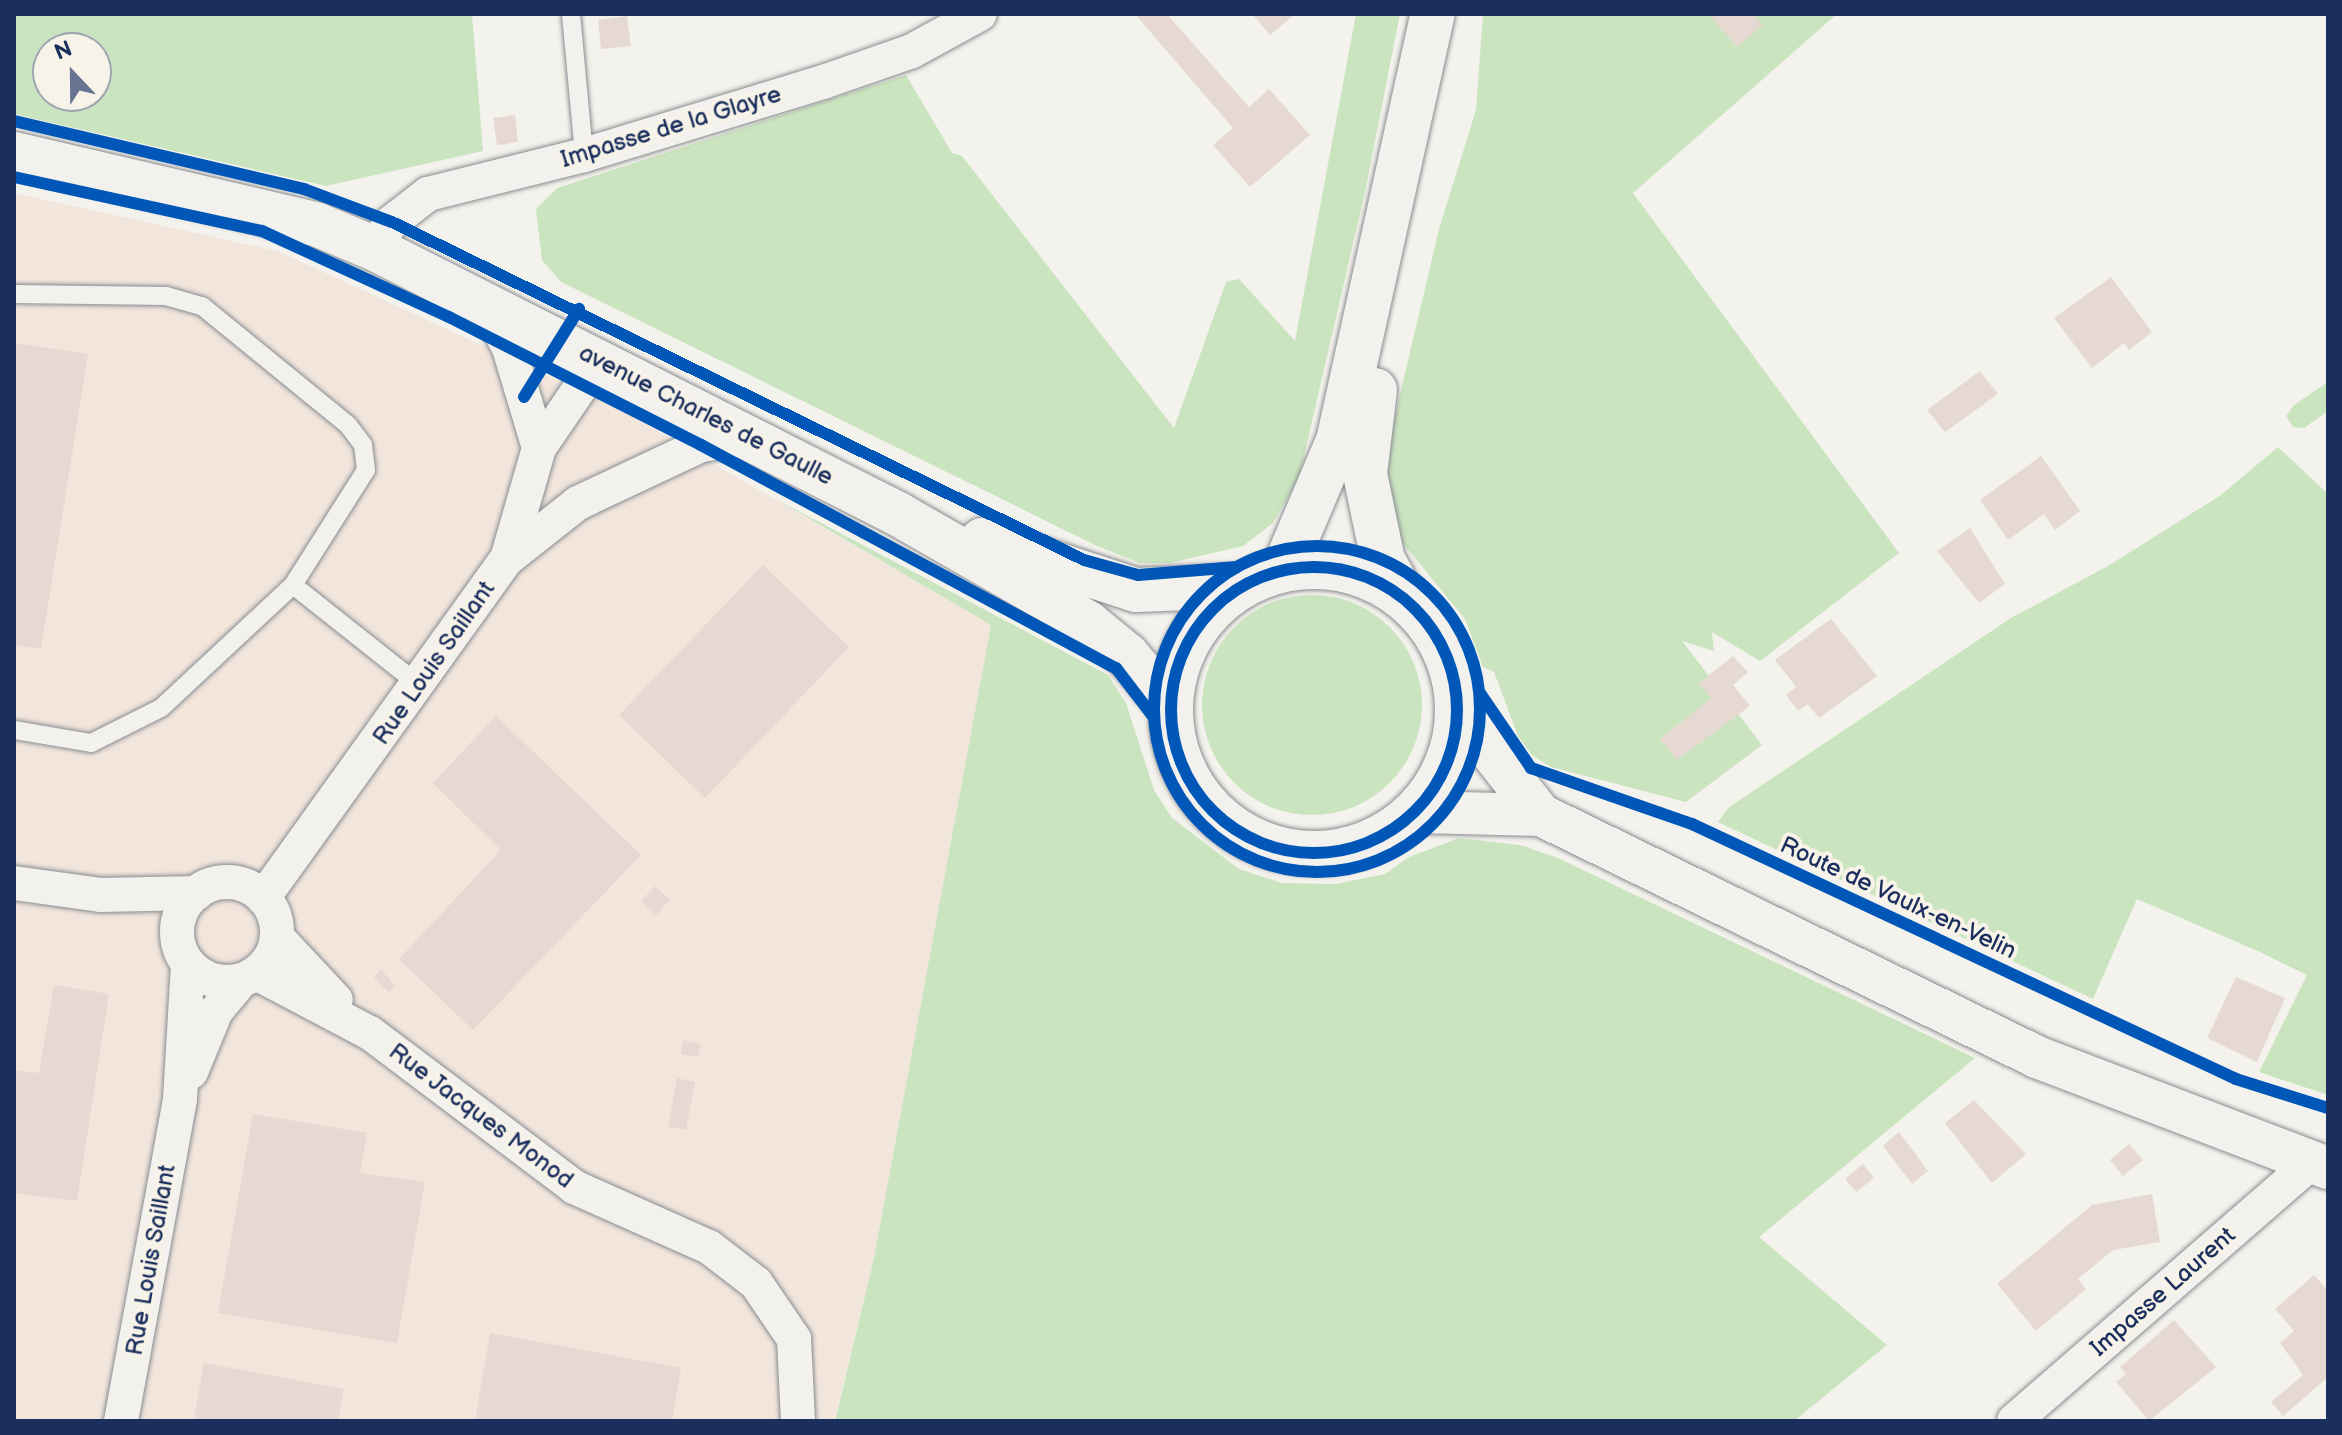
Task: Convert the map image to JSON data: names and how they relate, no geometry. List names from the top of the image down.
{
  "streets": {
    "main road": ["avenue Charles de Gaulle"],
    "street": [
      "Impasse de la Glayre",
      "Rue Louis Saillant",
      "Rue Jacques Monod",
      "Impasse Laurent"
    ],
    "cycle path": ["Route de Vaulx-en-Velin"]
  },
  "crossings": [
    ["Impasse de la Glayre", "avenue Charles de Gaulle"],
    ["avenue Charles de Gaulle", "Rue Louis Saillant"],
    ["Rue Louis Saillant", "Rue Jacques Monod"]
  ],
  "north": "top"
}
